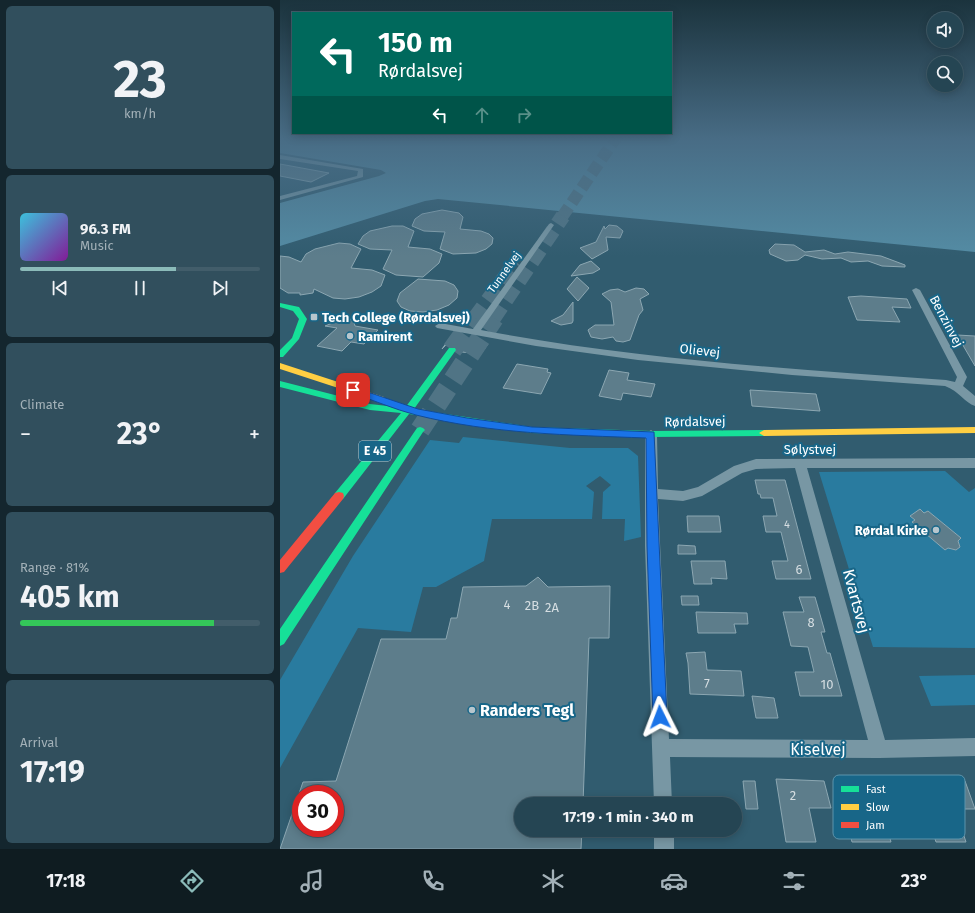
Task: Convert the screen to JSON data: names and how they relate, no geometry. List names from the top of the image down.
{
  "streets": {
    "main road": ["Rørdalsvej", "E 45"],
    "street": [
      "Tunnelvej",
      "Benzinvej",
      "Olievej",
      "Sølystvej",
      "Kvartsvej",
      "Kiselvej"
    ]
  },
  "crossings": [
    ["Tunnelvej", "Olievej"],
    ["Benzinvej", "Olievej"],
    ["Sølystvej", "Kvartsvej"],
    ["Kvartsvej", "Kiselvej"]
  ],
  "places": {
    "transit": ["Tech College (Rørdalsvej)"],
    "other": ["Ramirent", "Rørdal Kirke", "Randers Tegl"]
  },
  "house_numbers": [
    "4",
    "6",
    "4",
    "2B",
    "2A",
    "8",
    "7",
    "10",
    "2"
  ],
  "legend": ["Fast", "Slow", "Jam"],
  "page": {
    "tile": [
      ["23", "km/h"],
      "Climate",
      ["Range · 81%", "405 km"],
      ["Arrival", "17:19"]
    ],
    "turn": ["150 m", "Rørdalsvej"],
    "song": ["96.3 FM", "Music"],
    "heat": ["−", "23°", "+"],
    "limit": "30",
    "trip": "17:19 · 1 min · 340 m",
    "tabs": ["17:18", "23°"]
  }
}
